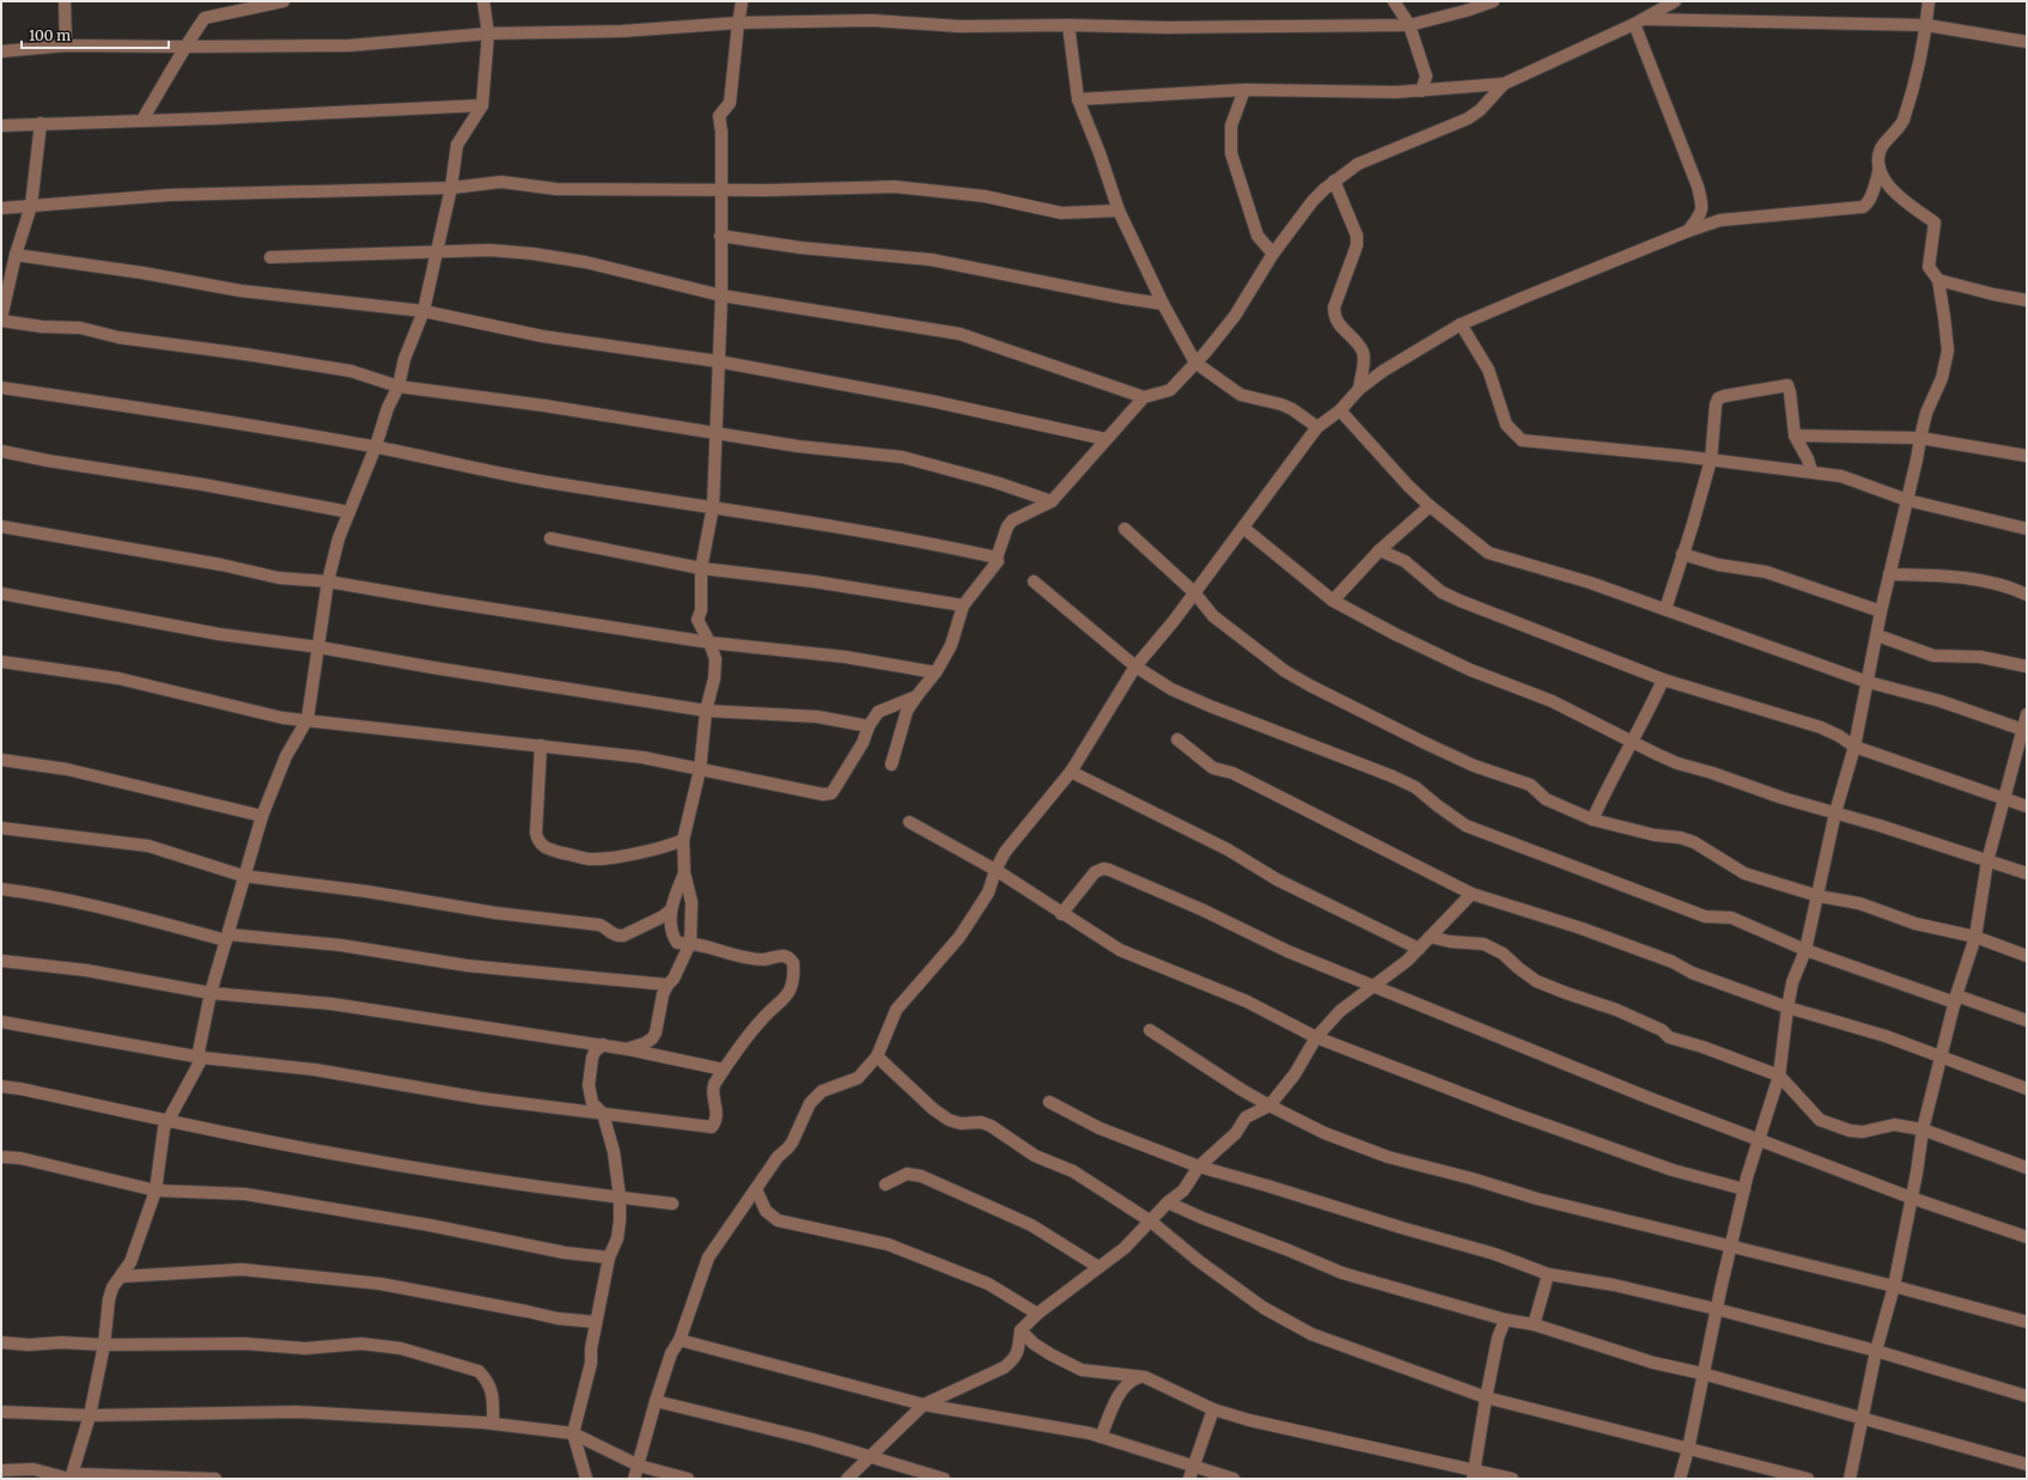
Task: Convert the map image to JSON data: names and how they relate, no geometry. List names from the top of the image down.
{
  "scale_bar": "100 m"
}
